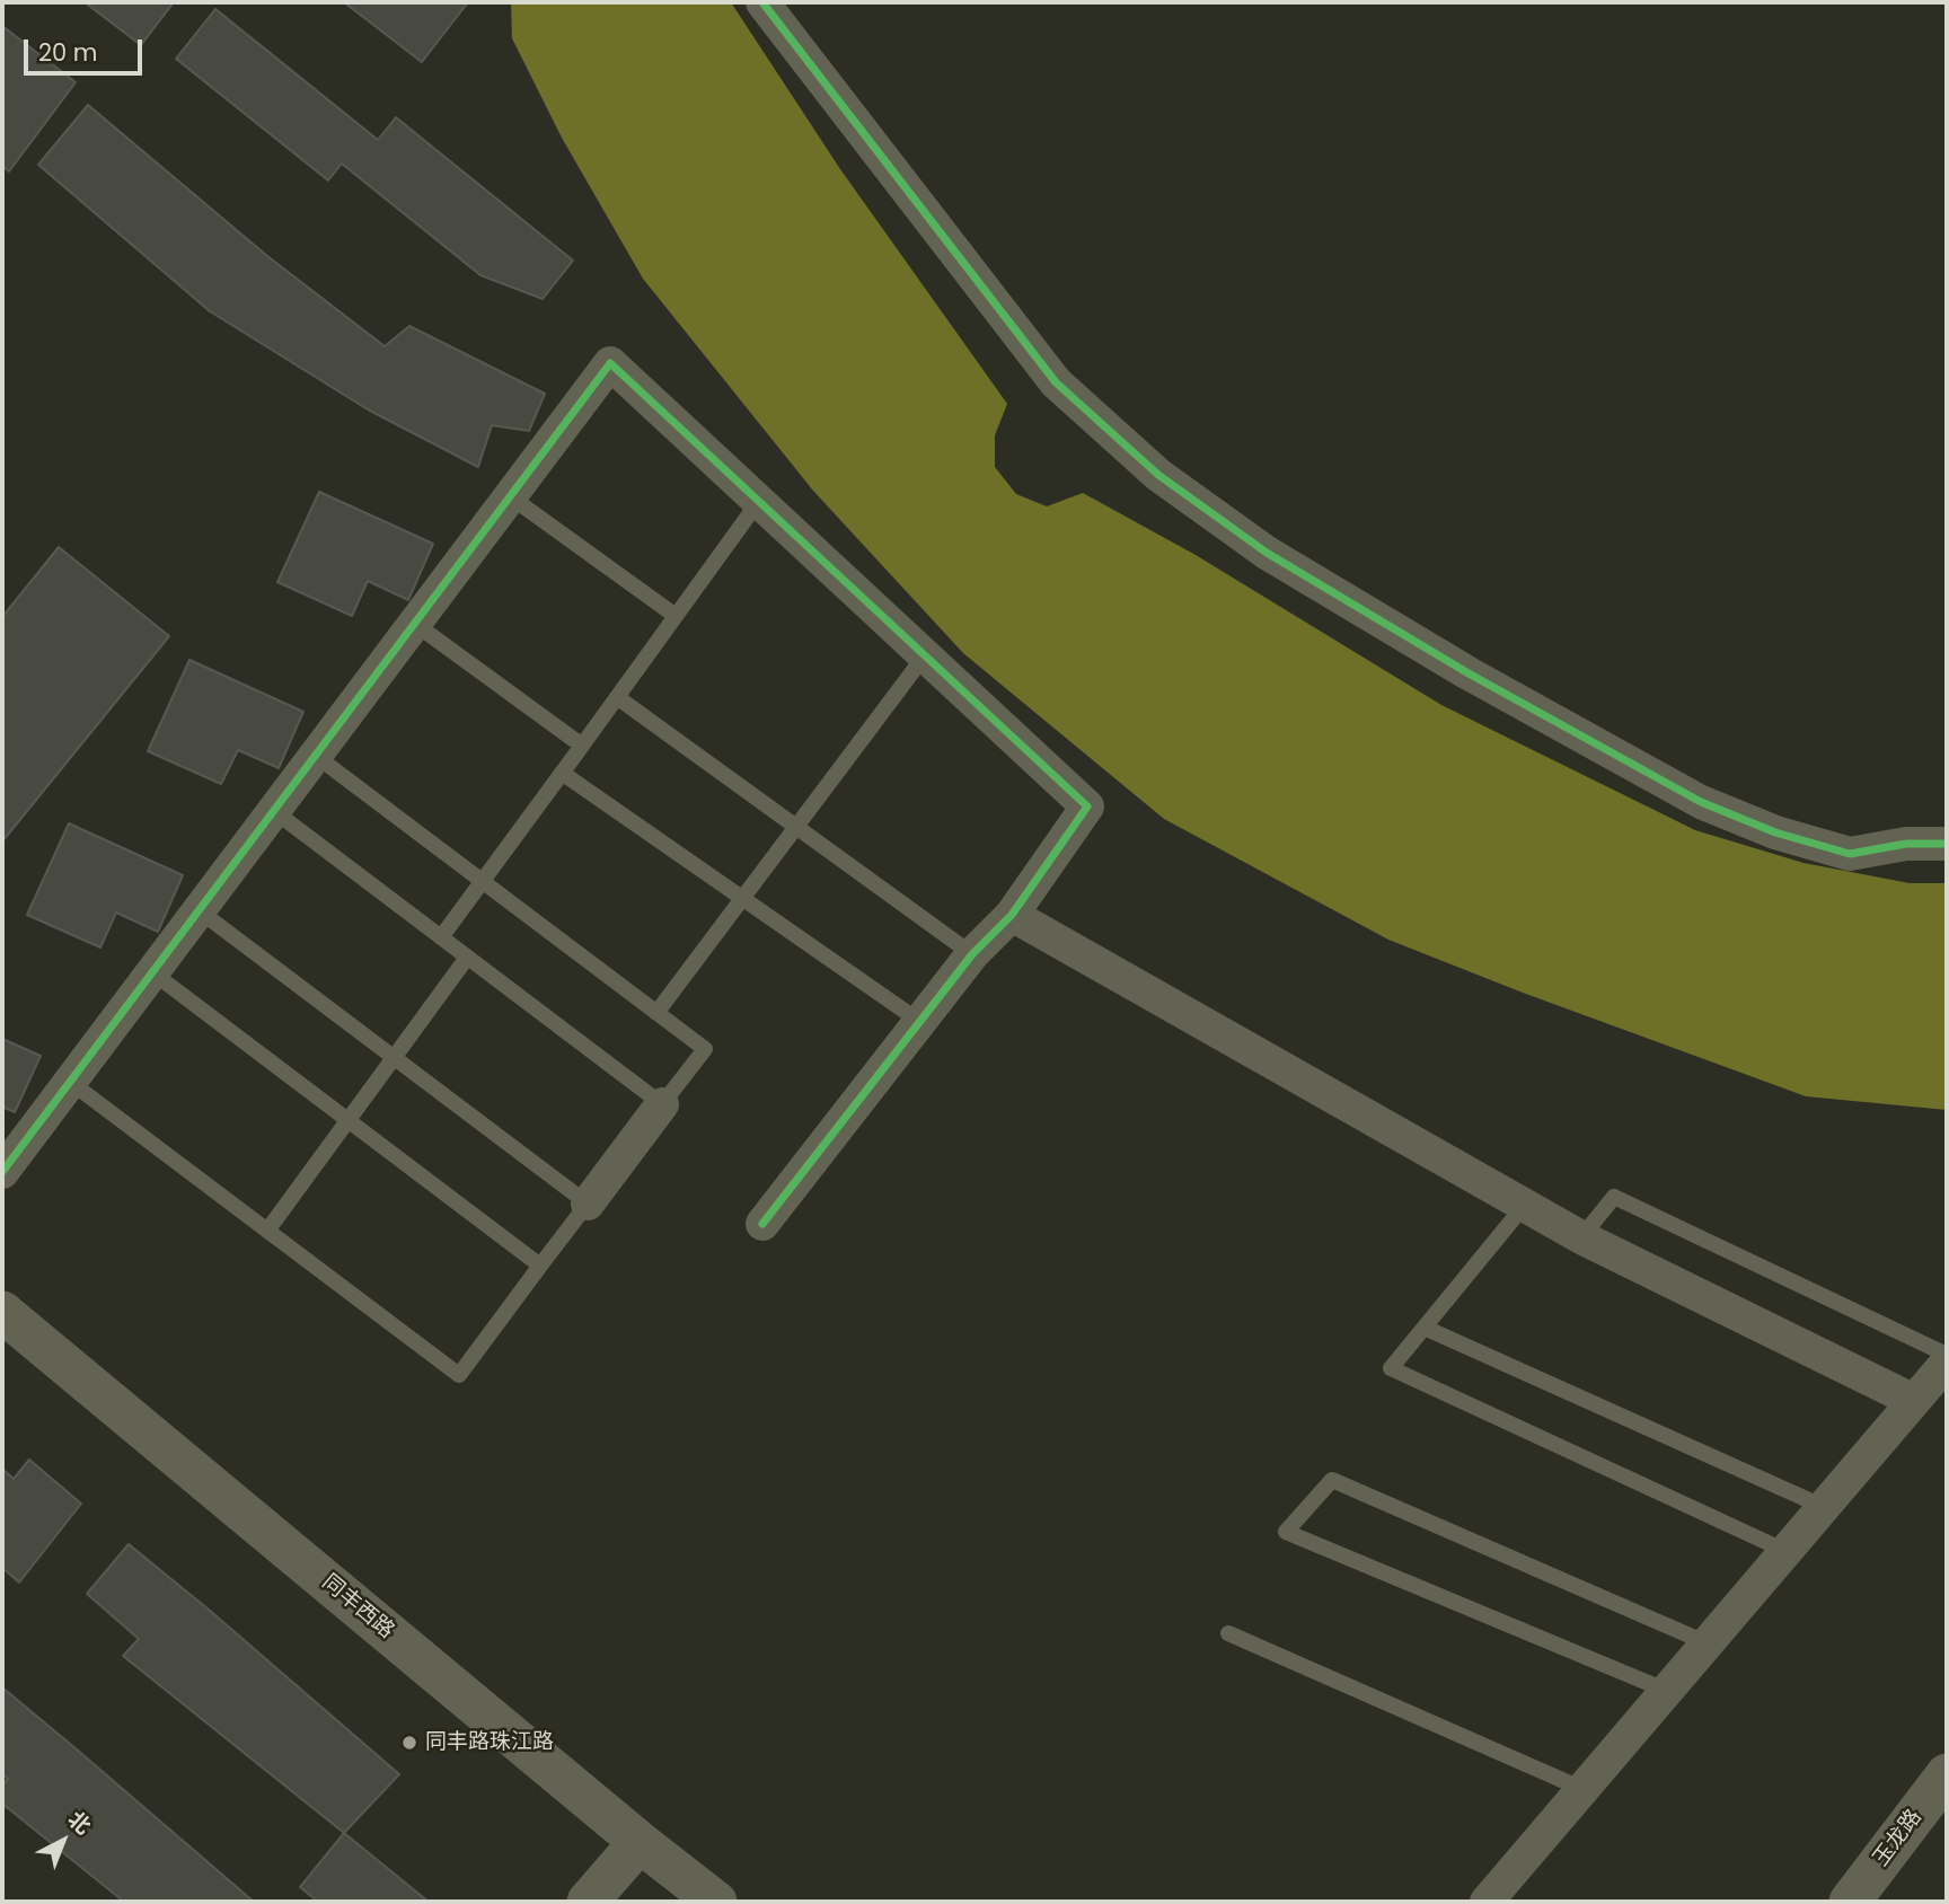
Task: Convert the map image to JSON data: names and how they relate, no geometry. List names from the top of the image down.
{
  "streets": {
    "street": ["同丰西路", "玉龙路"]
  },
  "places": ["同丰路珠江路"],
  "scale_bar": "20 m",
  "north": "top right"
}
